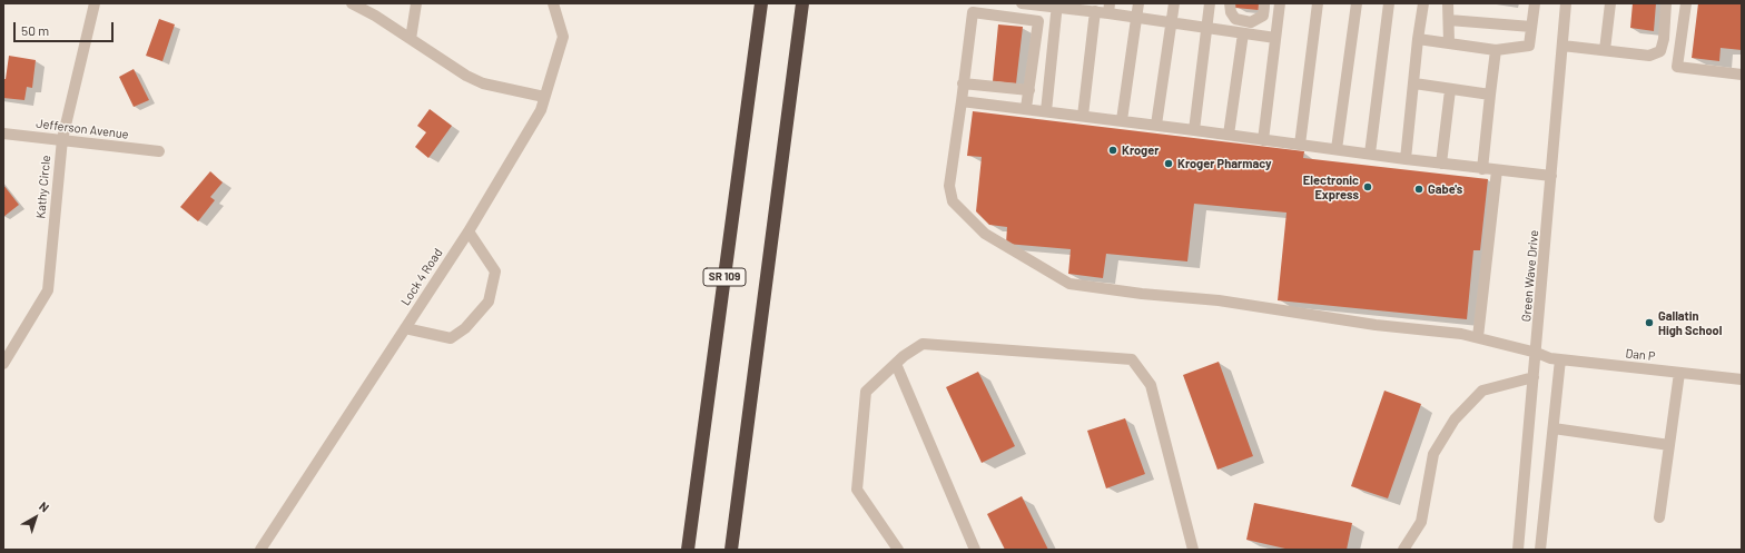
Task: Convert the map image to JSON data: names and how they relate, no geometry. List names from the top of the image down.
{
  "streets": {
    "highway": ["SR 109"],
    "street": [
      "Jefferson Avenue",
      "Kathy Circle",
      "Green Wave Drive",
      "Lock 4 Road",
      "Dan P"
    ]
  },
  "crossings": [
    ["Jefferson Avenue", "Kathy Circle"],
    ["Green Wave Drive", "Dan P"]
  ],
  "places": [
    "Kroger",
    "Kroger Pharmacy",
    "Electronic Express",
    "Gabe's",
    "Gallatin High School"
  ],
  "scale_bar": "50 m",
  "north": "top right"
}
